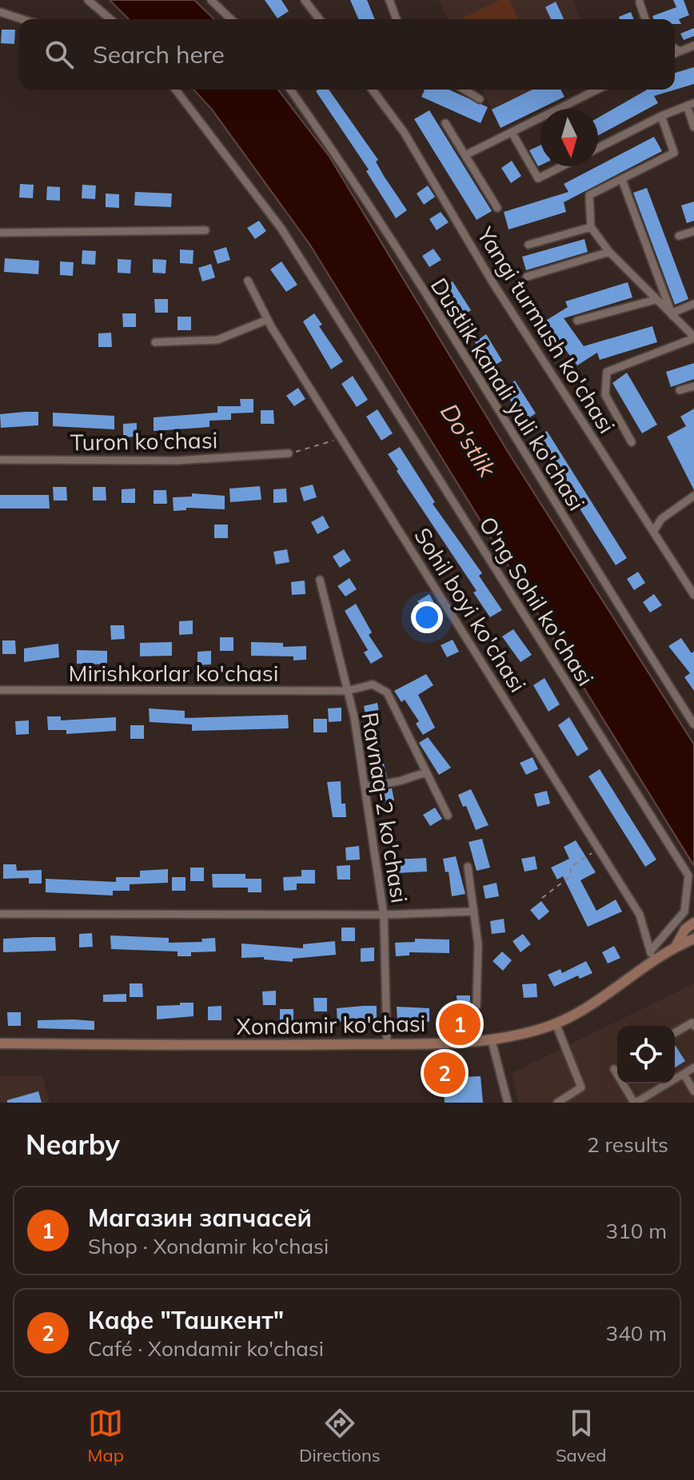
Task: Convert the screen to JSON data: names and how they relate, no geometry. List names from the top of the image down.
{
  "streets": {
    "main road": ["Xondamir ko'chasi"],
    "street": [
      "Yangi turmush ko'chasi",
      "Dustlik kanali yuli ko'chasi",
      "Turon ko'chasi",
      "O'ng Sohil ko'chasi",
      "Sohil boyi ko'chasi",
      "Mirishkorlar ko'chasi",
      "Ravnaq-2 ko'chasi"
    ]
  },
  "crossings": [
    ["O'ng Sohil ko'chasi", "Sohil boyi ko'chasi"],
    ["O'ng Sohil ko'chasi", "Xondamir ko'chasi"],
    ["Sohil boyi ko'chasi", "Xondamir ko'chasi"],
    ["Mirishkorlar ko'chasi", "Ravnaq-2 ko'chasi"],
    ["Ravnaq-2 ko'chasi", "Xondamir ko'chasi"]
  ],
  "water": ["Do'stlik"],
  "north": "bottom",
  "page": {
    "search": "Search here",
    "pins": ["1", "2"],
    "heading": ["Nearby", "2 results"],
    "list": [
      {
        "mark": "1",
        "name": "Магазин запчасей",
        "note": "Shop · Xondamir ko'chasi",
        "value": "310 m"
      },
      {
        "mark": "2",
        "name": "Кафе \"Ташкент\"",
        "note": "Café · Xondamir ko'chasi",
        "value": "340 m"
      }
    ],
    "nav": ["Map", "Directions", "Saved"]
  }
}
